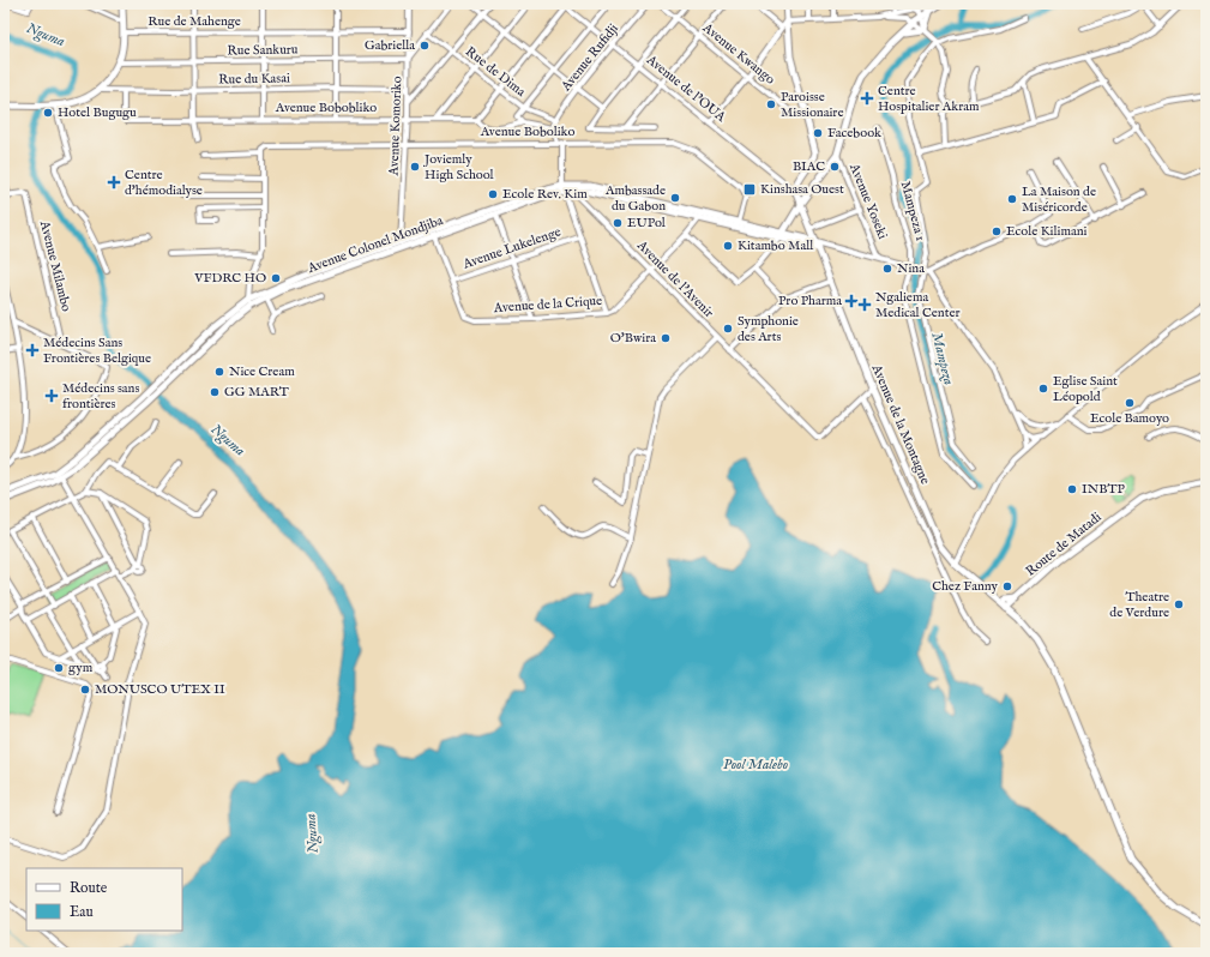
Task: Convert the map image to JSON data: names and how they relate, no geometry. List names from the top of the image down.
{
  "streets": {
    "main road": ["Avenue Colonel Mondjiba", "Avenue de la Montagne", "Route de Matadi"],
    "street": [
      "Rue de Mahenge",
      "Rue Sankuru",
      "Avenue Kwango",
      "Avenue Rufidji",
      "Rue de Dima",
      "Rue du Kasai",
      "Avenue de l’OUA",
      "Avenue Bobobliko",
      "Avenue Komoriko",
      "Avenue Boboliko",
      "Avenue Yoseki",
      "Mampeza 1",
      "Avenue Lukelenge",
      "Avenue Milambo",
      "Avenue de l'Avenir",
      "Avenue de la Crique"
    ]
  },
  "crossings": [
    ["Rue de Mahenge", "Avenue Komoriko"],
    ["Rue Sankuru", "Avenue Komoriko"],
    ["Avenue Rufidji", "Rue de Dima"],
    ["Avenue Rufidji", "Avenue de l’OUA"],
    ["Rue du Kasai", "Avenue Bobobliko"],
    ["Rue du Kasai", "Avenue Komoriko"],
    ["Avenue de l’OUA", "Avenue de la Montagne"],
    ["Avenue Bobobliko", "Avenue Komoriko"],
    ["Avenue Komoriko", "Avenue Boboliko"],
    ["Avenue Komoriko", "Avenue Colonel Mondjiba"],
    ["Avenue Boboliko", "Avenue Colonel Mondjiba"],
    ["Avenue Colonel Mondjiba", "Avenue de l'Avenir"],
    ["Avenue Colonel Mondjiba", "Avenue de la Crique"],
    ["Avenue Colonel Mondjiba", "Avenue de la Montagne"],
    ["Avenue Lukelenge", "Avenue de la Crique"],
    ["Avenue de l'Avenir", "Avenue de la Crique"],
    ["Avenue de l'Avenir", "Avenue de la Montagne"]
  ],
  "water": ["Nguma", "Mampeza", "Pool Malebo"],
  "places": {
    "other": [
      "Gabriella",
      "Paroisse Missionaire",
      "Hotel Bugugu",
      "Facebook",
      "Joviemly High School",
      "BIAC",
      "Ecole Rev. Kim",
      "Ambassade du Gabon",
      "La Maison de Miséricorde",
      "EUPol",
      "Ecole Kilimani",
      "Kitambo Mall",
      "Nina",
      "VFDRC HO",
      "Symphonie des Arts",
      "O'Bwira",
      "Nice Cream",
      "Eglise Saint Léopold",
      "GG MART",
      "Ecole Bamoyo",
      "INBTP",
      "Chez Fanny",
      "Theatre de Verdure",
      "gym",
      "MONUSCO UTEX II"
    ],
    "health": [
      "Centre Hospitalier Akram",
      "Centre d'hémodialyse",
      "Pro Pharma",
      "Ngaliema Medical Center",
      "Médecins Sans Frontières Belgique",
      "Médecins sans frontières"
    ],
    "transit": ["Kinshasa Ouest"]
  },
  "legend": ["Route", "Eau"]
}
